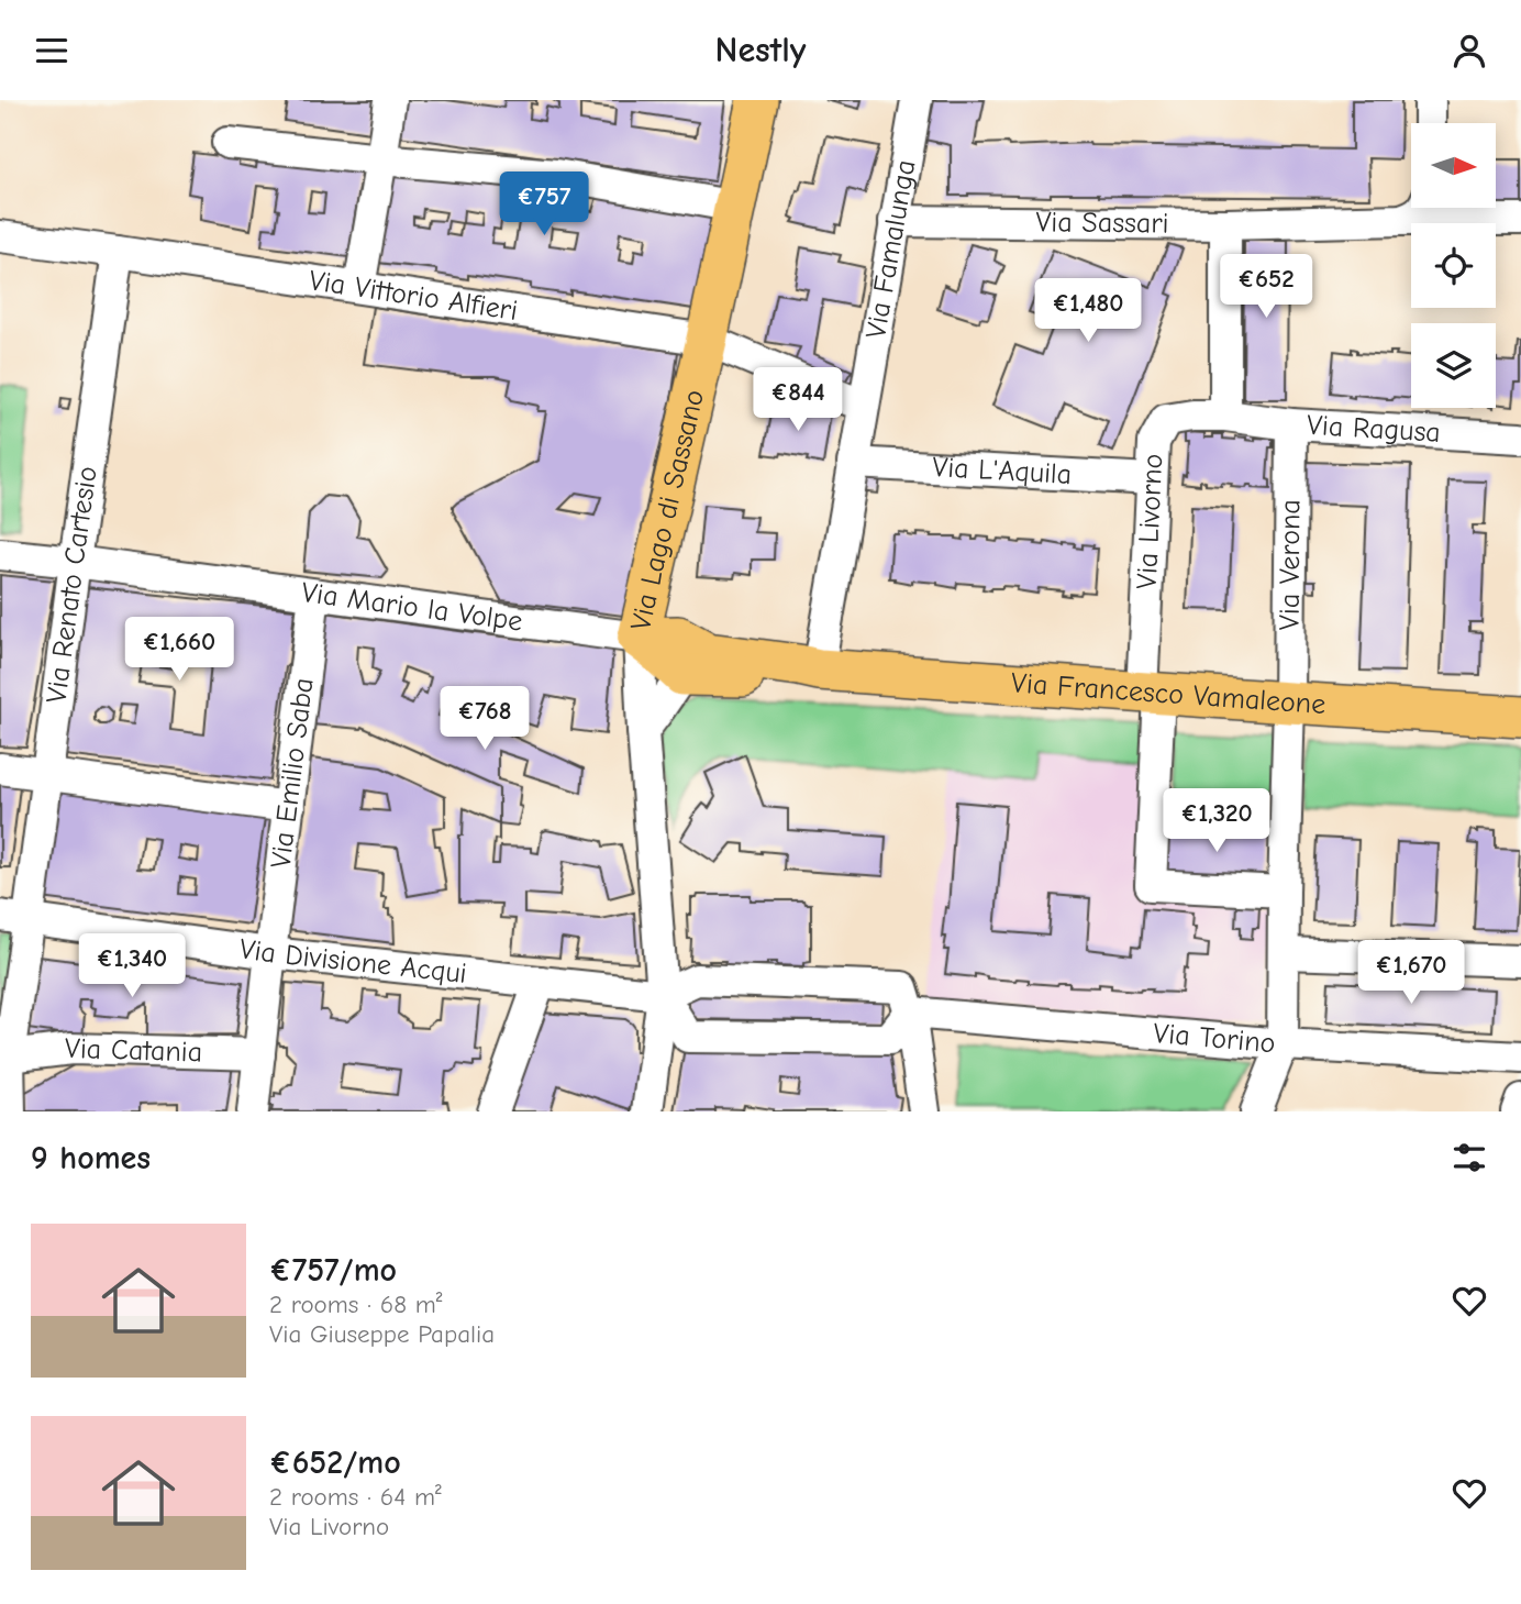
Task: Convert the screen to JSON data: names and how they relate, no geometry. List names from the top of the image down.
{
  "streets": {
    "main road": ["Via Lago di Sassano", "Via Francesco Vamaleone"],
    "street": [
      "Via Sassari",
      "Via Famalunga",
      "Via Vittorio Alfieri",
      "Via Ragusa",
      "Via L'Aquila",
      "Via Livorno",
      "Via Verona",
      "Via Renato Cartesio",
      "Via Mario la Volpe",
      "Via Emilio Saba",
      "Via Divisione Acqui",
      "Via Torino",
      "Via Catania"
    ]
  },
  "crossings": [
    ["Via Sassari", "Via Famalunga"],
    ["Via Famalunga", "Via Vittorio Alfieri"],
    ["Via Famalunga", "Via L'Aquila"],
    ["Via Famalunga", "Via Francesco Vamaleone"],
    ["Via Vittorio Alfieri", "Via Lago di Sassano"],
    ["Via Vittorio Alfieri", "Via Renato Cartesio"],
    ["Via Ragusa", "Via Livorno"],
    ["Via Ragusa", "Via Verona"],
    ["Via L'Aquila", "Via Livorno"],
    ["Via Lago di Sassano", "Via Mario la Volpe"],
    ["Via Lago di Sassano", "Via Divisione Acqui"],
    ["Via Livorno", "Via Verona"],
    ["Via Livorno", "Via Francesco Vamaleone"],
    ["Via Verona", "Via Francesco Vamaleone"],
    ["Via Verona", "Via Torino"],
    ["Via Renato Cartesio", "Via Mario la Volpe"],
    ["Via Renato Cartesio", "Via Divisione Acqui"],
    ["Via Renato Cartesio", "Via Catania"],
    ["Via Mario la Volpe", "Via Emilio Saba"],
    ["Via Emilio Saba", "Via Divisione Acqui"],
    ["Via Emilio Saba", "Via Catania"]
  ],
  "north": "right",
  "page": {
    "header": "Nestly",
    "price": [
      "€757",
      "€652",
      "€1,480",
      "€844",
      "€1,660",
      "€768",
      "€1,320",
      "€1,340",
      "€1,670"
    ],
    "heading": "9 homes",
    "list": [
      {
        "name": "€757/mo",
        "note": "2 rooms · 68 m² · Via Giuseppe Papalia"
      },
      {
        "name": "€652/mo",
        "note": "2 rooms · 64 m² · Via Livorno"
      }
    ]
  }
}
